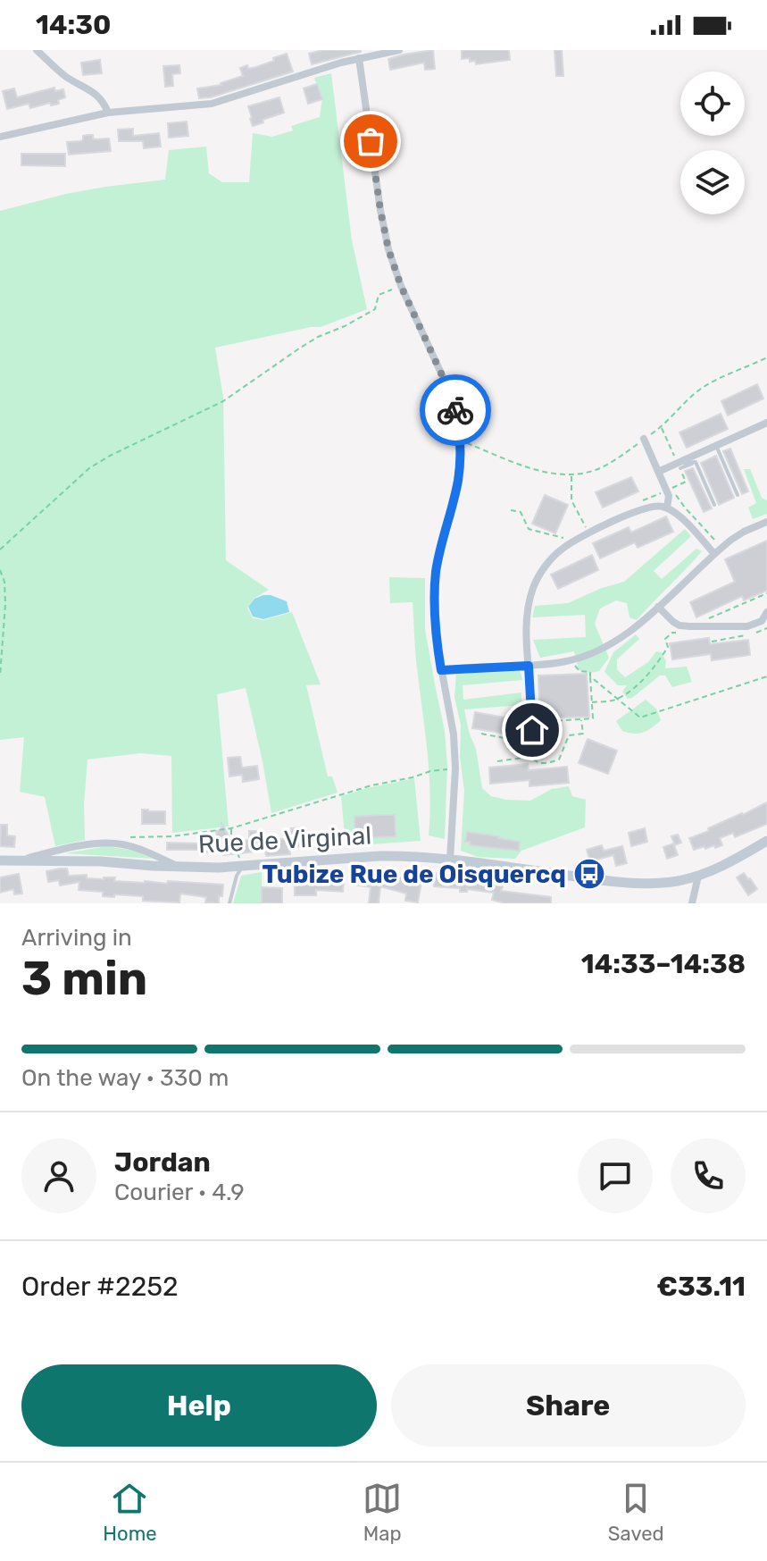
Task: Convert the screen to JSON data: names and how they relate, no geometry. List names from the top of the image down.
{
  "streets": {
    "street": ["Rue de Virginal"]
  },
  "places": {
    "bus stop": ["Tubize Rue de Oisquercq"]
  },
  "page": {
    "status": "14:30",
    "heading": ["3 min", "Arriving in", "14:33–14:38"],
    "panel": [
      "Jordan",
      "Courier · 4.9",
      "Order #2252",
      "€33.11"
    ],
    "bar": "On the way · 330 m",
    "buttons": ["Help", "Share"],
    "tabs": ["Home", "Map", "Saved"]
  }
}
